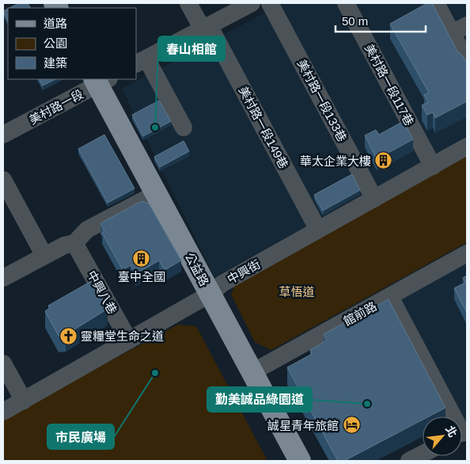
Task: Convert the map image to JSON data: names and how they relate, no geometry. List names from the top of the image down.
{
  "streets": {
    "main road": ["公益路"],
    "street": [
      "美村路一段117巷",
      "美村路一段133巷",
      "美村路一段",
      "美村路一段149巷",
      "中興街",
      "中興八巷",
      "館前路"
    ]
  },
  "crossings": [
    ["美村路一段117巷", "中興街"],
    ["美村路一段133巷", "中興街"],
    ["美村路一段", "公益路"],
    ["美村路一段149巷", "中興街"],
    ["公益路", "中興街"],
    ["公益路", "館前路"],
    ["中興街", "中興八巷"]
  ],
  "parks": ["草悟道"],
  "places": {
    "other": ["春山相館", "市民廣場", "勤美誠品綠園道"],
    "building": ["華太企業大樓", "臺中全國"],
    "church": ["靈糧堂生命之道"],
    "hotel": ["誠星青年旅館"]
  },
  "legend": ["道路", "公園", "建築"],
  "scale_bar": "50 m",
  "north": "top right"
}
